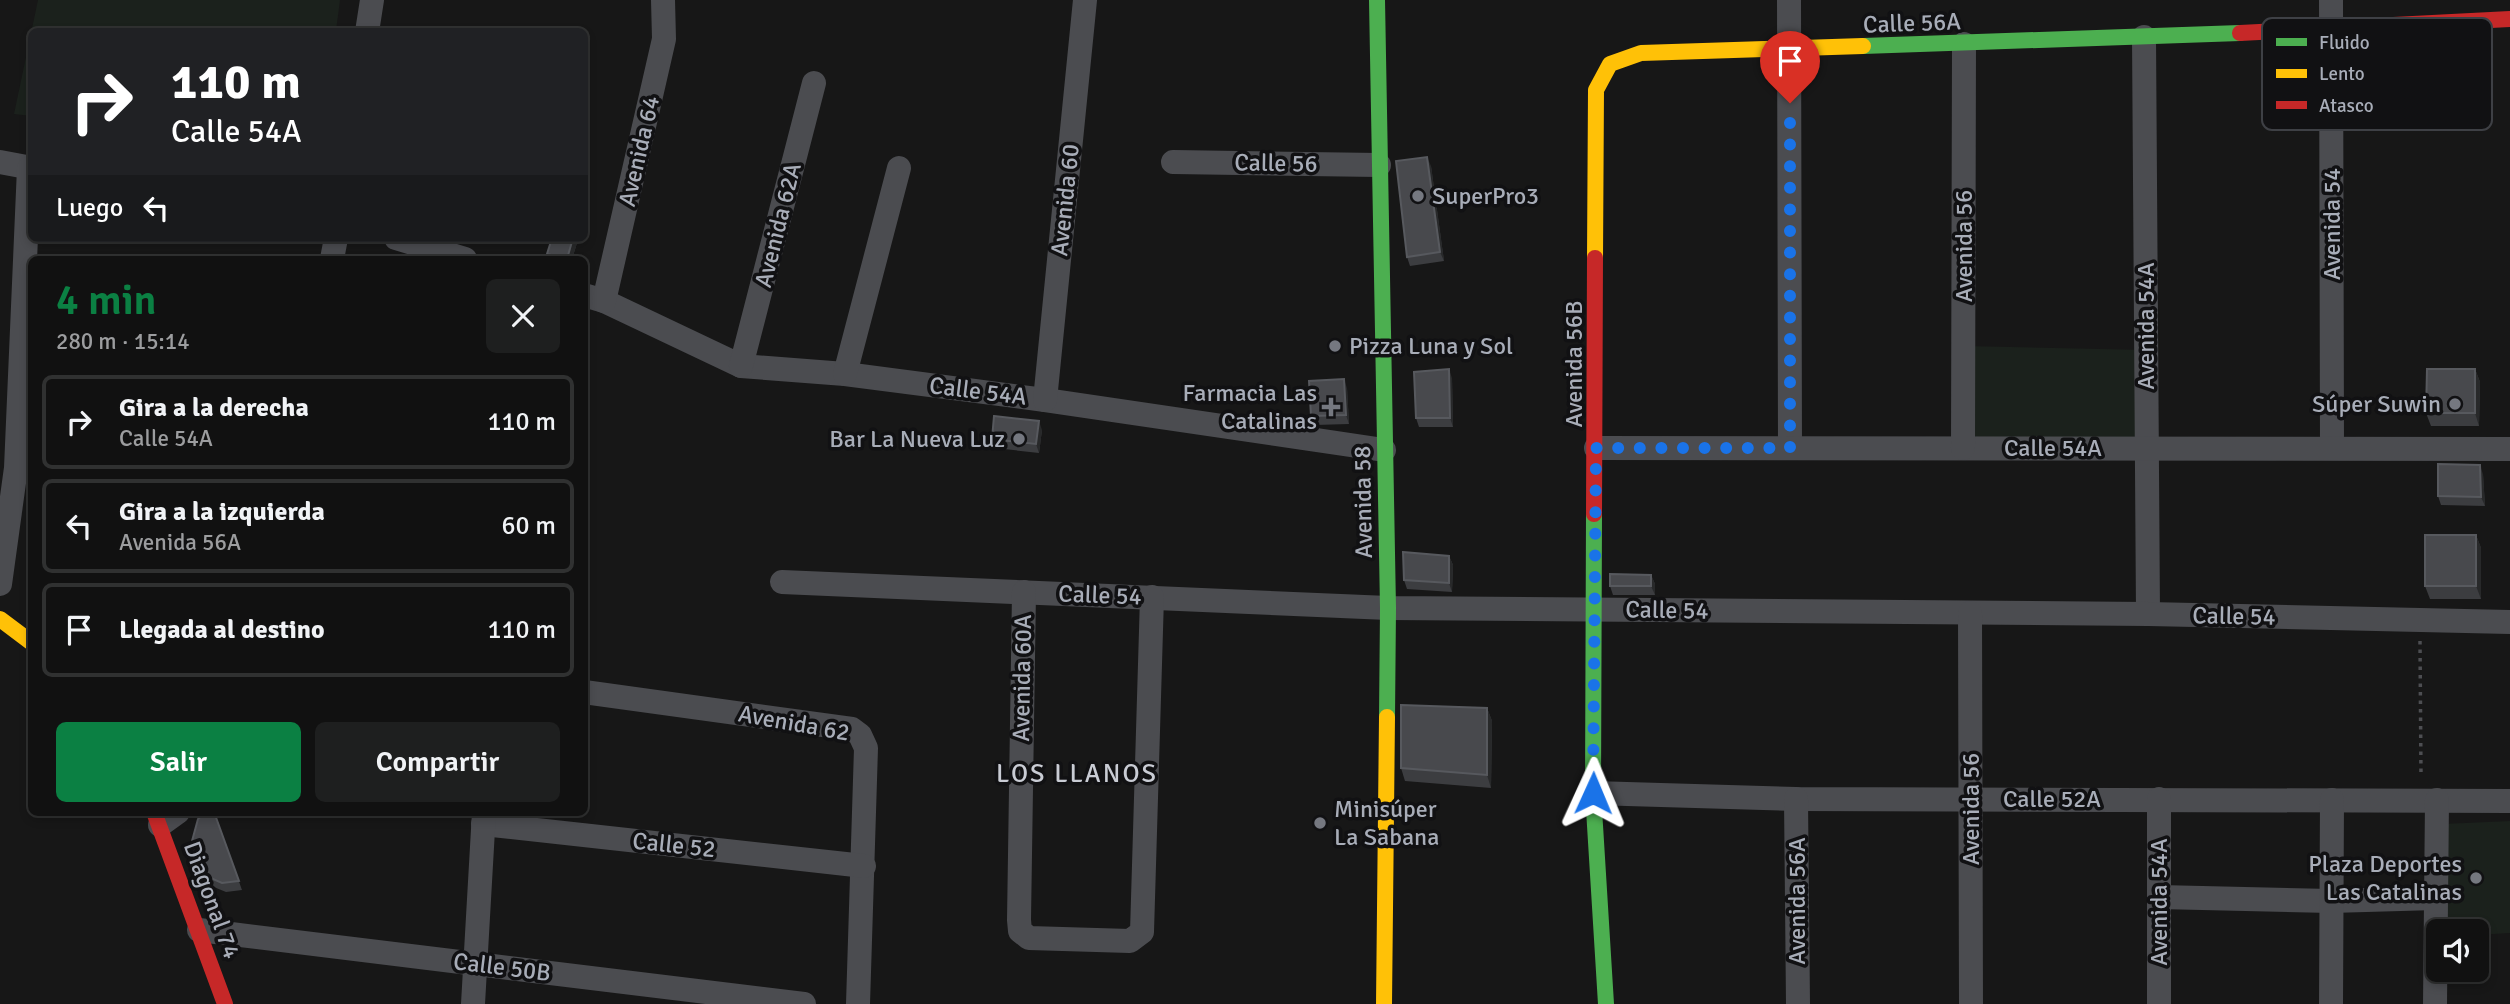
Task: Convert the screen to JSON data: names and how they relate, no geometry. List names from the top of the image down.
{
  "streets": {
    "street": [
      "Calle 56A",
      "Avenida 64",
      "Calle 56",
      "Avenida 60",
      "Avenida 54",
      "Avenida 62A",
      "Avenida 56",
      "Avenida 54A",
      "Avenida 56B",
      "Calle 54A",
      "Avenida 58",
      "Calle 54",
      "Avenida 60A",
      "Avenida 62",
      "Calle 52A",
      "Calle 52",
      "Diagonal 74",
      "Avenida 56A",
      "Calle 50B"
    ]
  },
  "crossings": [
    ["Calle 56A", "Avenida 56"],
    ["Calle 56A", "Avenida 54A"],
    ["Calle 56A", "Avenida 56B"],
    ["Avenida 64", "Calle 54A"],
    ["Calle 56", "Avenida 58"],
    ["Avenida 60", "Calle 54A"],
    ["Avenida 54", "Calle 54A"],
    ["Avenida 62A", "Calle 54A"],
    ["Avenida 56", "Calle 54A"],
    ["Avenida 56", "Calle 54"],
    ["Avenida 56", "Calle 52A"],
    ["Avenida 54A", "Calle 54A"],
    ["Avenida 54A", "Calle 54"],
    ["Avenida 54A", "Calle 52A"],
    ["Avenida 56B", "Calle 54A"],
    ["Avenida 56B", "Calle 54"],
    ["Avenida 56B", "Calle 52A"],
    ["Calle 54A", "Avenida 58"],
    ["Avenida 58", "Calle 54"],
    ["Calle 54", "Avenida 60A"],
    ["Avenida 62", "Calle 52"],
    ["Calle 52A", "Avenida 56A"],
    ["Diagonal 74", "Calle 50B"]
  ],
  "districts": ["LOS LLANOS"],
  "places": {
    "other": [
      "SuperPro3",
      "Pizza Luna y Sol",
      "Súper Suwin",
      "Bar La Nueva Luz",
      "Minisúper La Sabana",
      "Plaza Deportes Las Catalinas"
    ],
    "health": ["Farmacia Las Catalinas"]
  },
  "legend": ["Fluido", "Lento", "Atasco"],
  "page": {
    "turn": ["110 m", "Calle 54A"],
    "then": "Luego",
    "heading": ["4 min", "280 m · 15:14"],
    "list": [
      {
        "name": "Gira a la derecha",
        "note": "Calle 54A",
        "value": "110 m"
      },
      {
        "name": "Gira a la izquierda",
        "note": "Avenida 56A",
        "value": "60 m"
      },
      {
        "name": "Llegada al destino",
        "value": "110 m"
      }
    ],
    "buttons": ["Salir", "Compartir"]
  }
}
